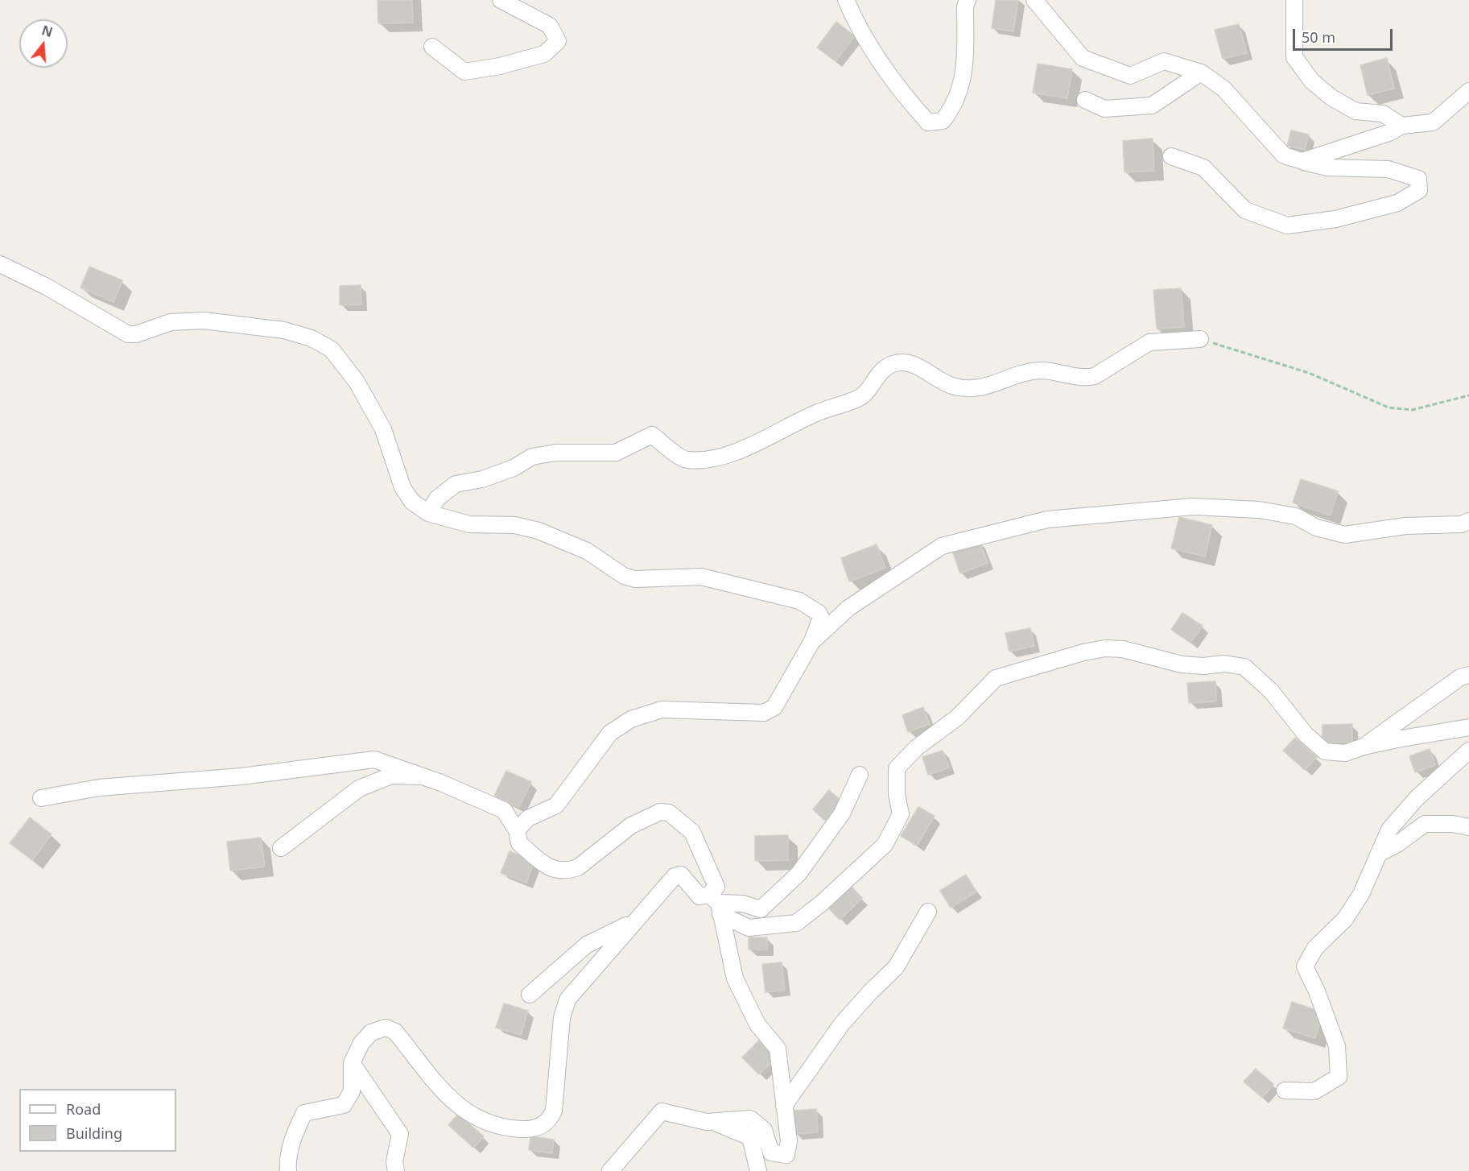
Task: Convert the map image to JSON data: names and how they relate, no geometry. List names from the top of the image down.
{
  "legend": ["Road", "Building"],
  "scale_bar": "50 m",
  "north": "top"
}
